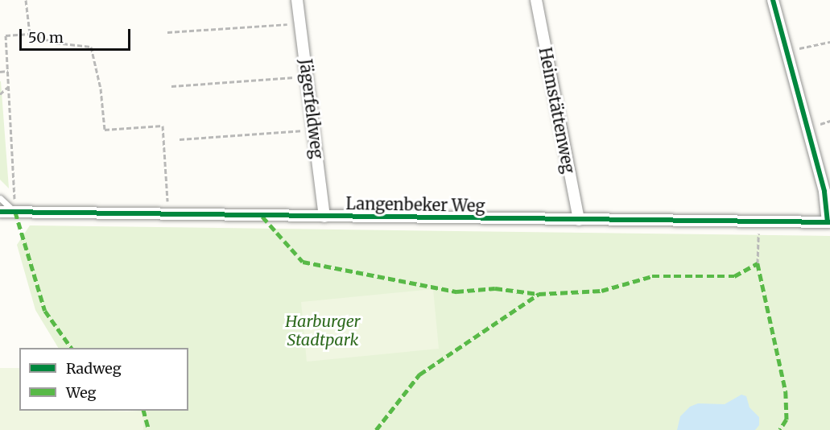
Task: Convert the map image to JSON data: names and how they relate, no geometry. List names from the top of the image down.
{
  "streets": {
    "street": ["Jägerfeldweg", "Heimstättenweg", "Langenbeker Weg"]
  },
  "crossings": [
    ["Jägerfeldweg", "Langenbeker Weg"],
    ["Heimstättenweg", "Langenbeker Weg"]
  ],
  "parks": ["Harburger Stadtpark"],
  "legend": ["Radweg", "Weg"],
  "scale_bar": "50 m"
}
